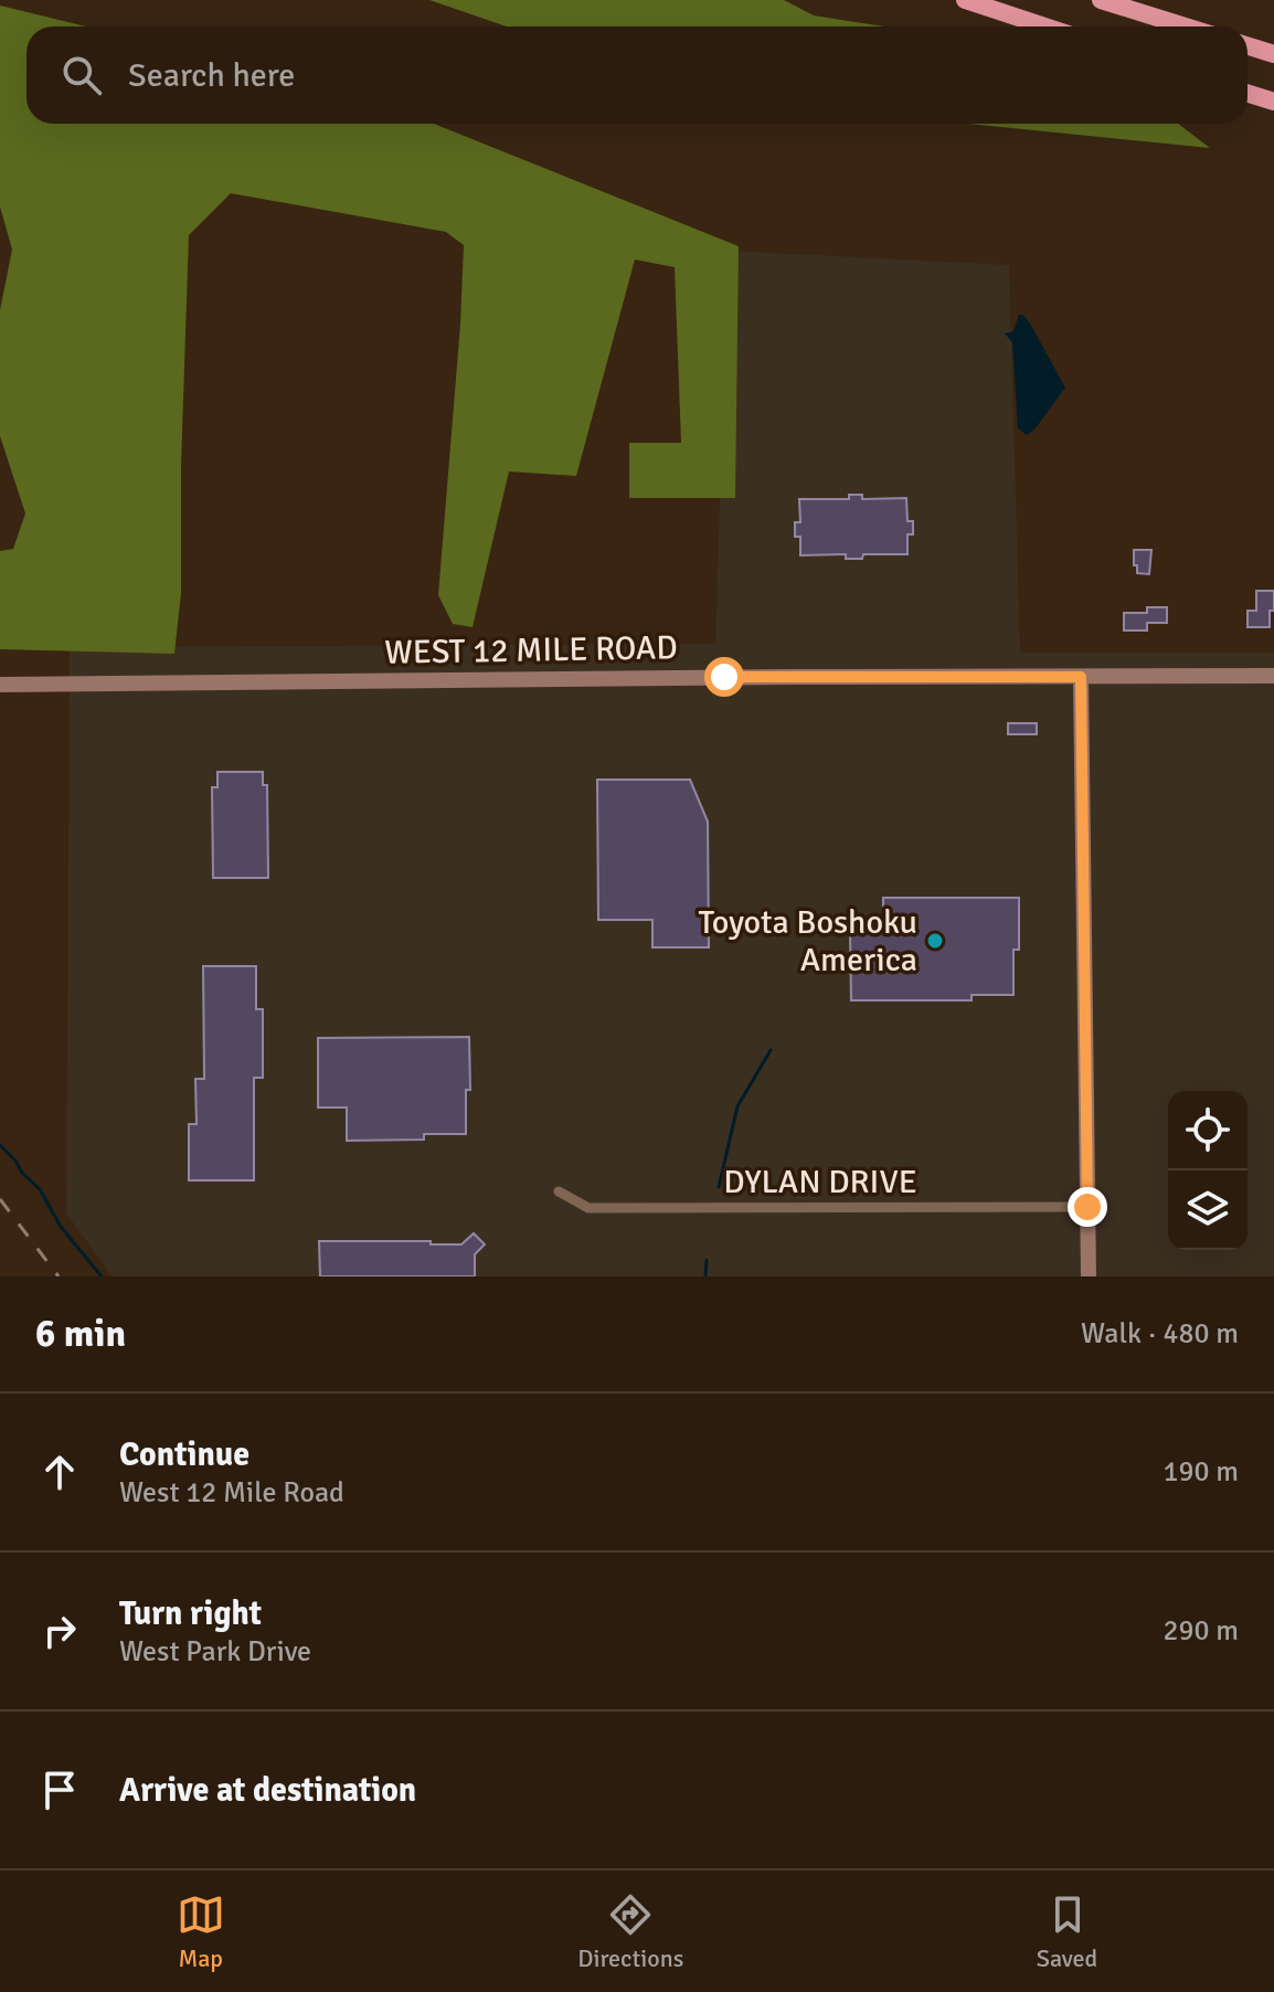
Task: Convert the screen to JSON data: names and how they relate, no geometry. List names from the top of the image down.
{
  "streets": {
    "main road": ["WEST 12 MILE ROAD"],
    "street": ["DYLAN DRIVE"]
  },
  "places": ["Toyota Boshoku America"],
  "page": {
    "search": "Search here",
    "heading": ["6 min", "Walk · 480 m"],
    "list": [
      ["Continue", "West 12 Mile Road", "190 m"],
      ["Turn right", "West Park Drive", "290 m"],
      "Arrive at destination"
    ],
    "nav": ["Map", "Directions", "Saved"]
  }
}
